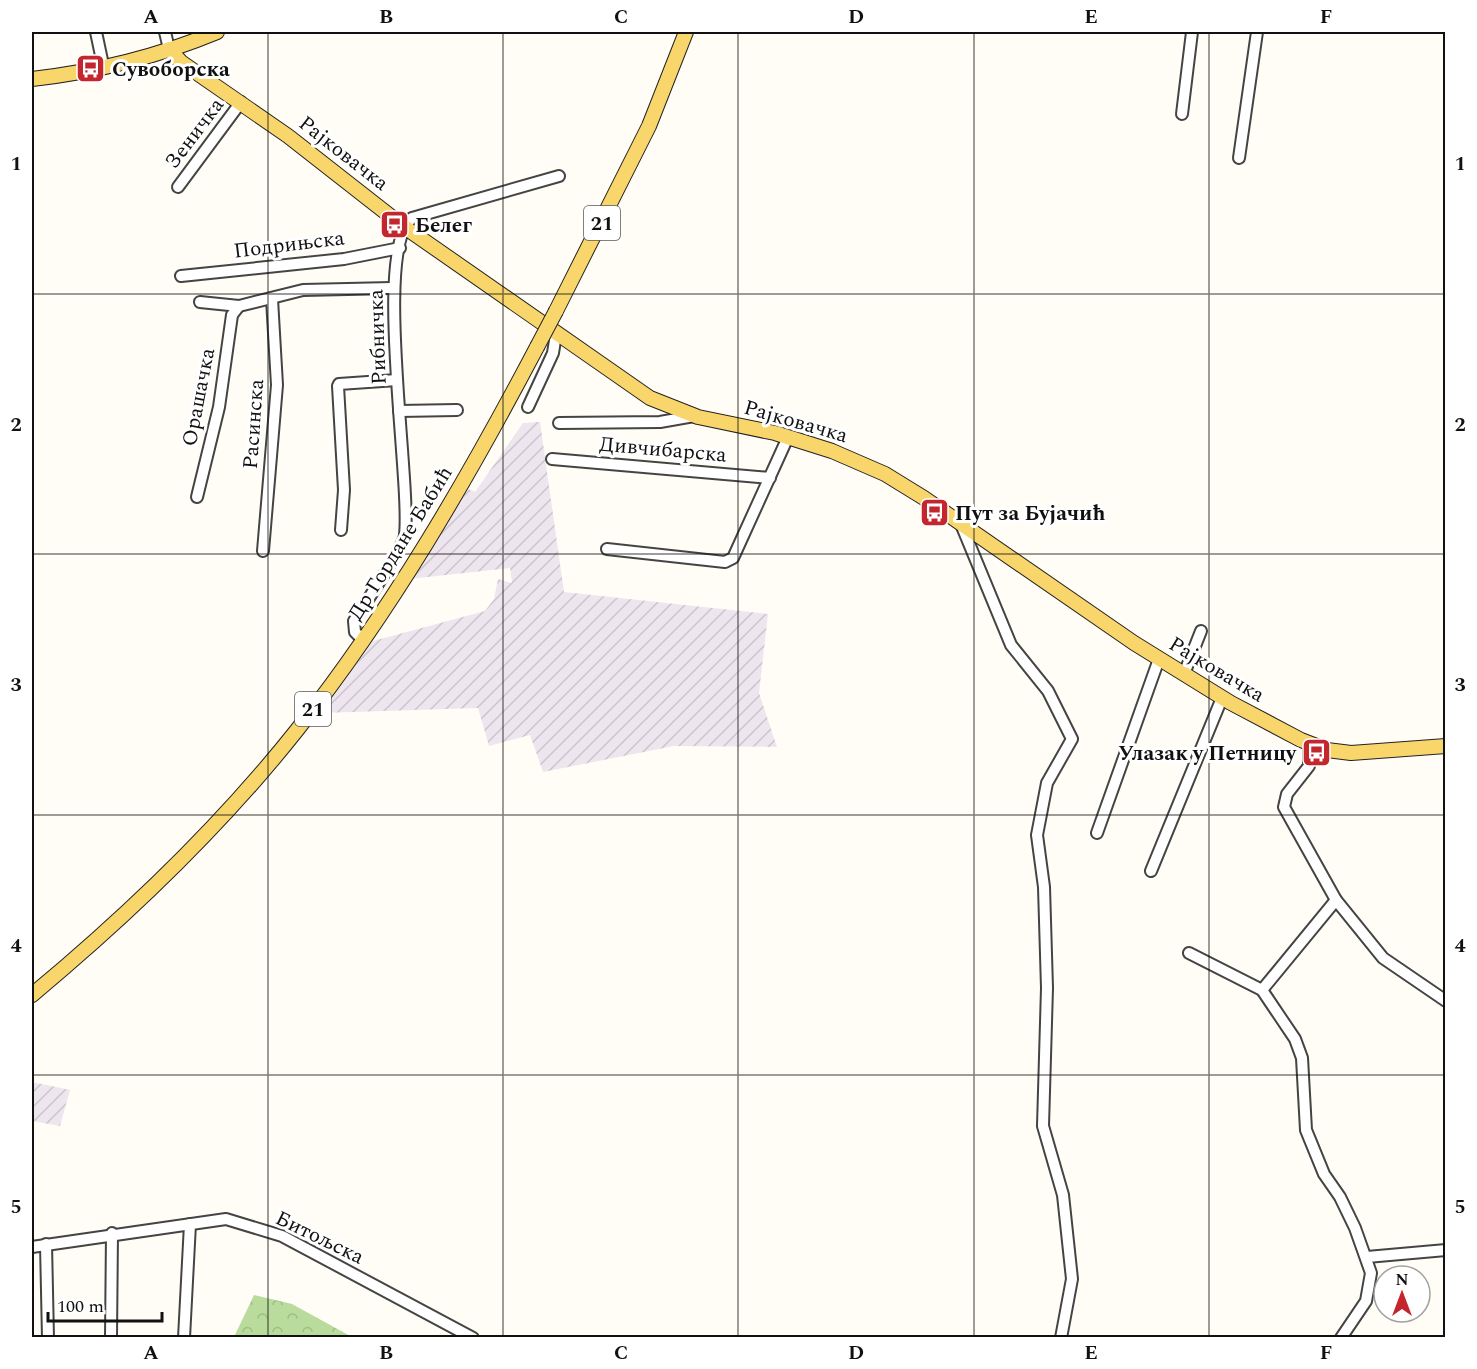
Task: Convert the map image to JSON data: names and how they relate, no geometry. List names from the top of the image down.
{
  "streets": {
    "main road": ["Рајковачка", "21", "Др Гордане Бабић"],
    "street": [
      "Зеничка",
      "Подрињска",
      "Рибничка",
      "Орашачка",
      "Расинска",
      "Дивчибарска",
      "Битољска"
    ]
  },
  "crossings": [
    ["Зеничка", "Рајковачка"],
    ["Рајковачка", "Рибничка"],
    ["Подрињска", "Рибничка"],
    ["Рибничка", "Др Гордане Бабић"]
  ],
  "places": {
    "bus stop": [
      "Сувоборска",
      "Белег",
      "Пут за Бујачић",
      "Улазак у Петницу"
    ]
  },
  "scale_bar": "100 m",
  "north": "top",
  "grid": {
    "columns": [
      "A",
      "B",
      "C",
      "D",
      "E",
      "F"
    ],
    "rows": [
      "1",
      "2",
      "3",
      "4",
      "5"
    ]
  }
}
